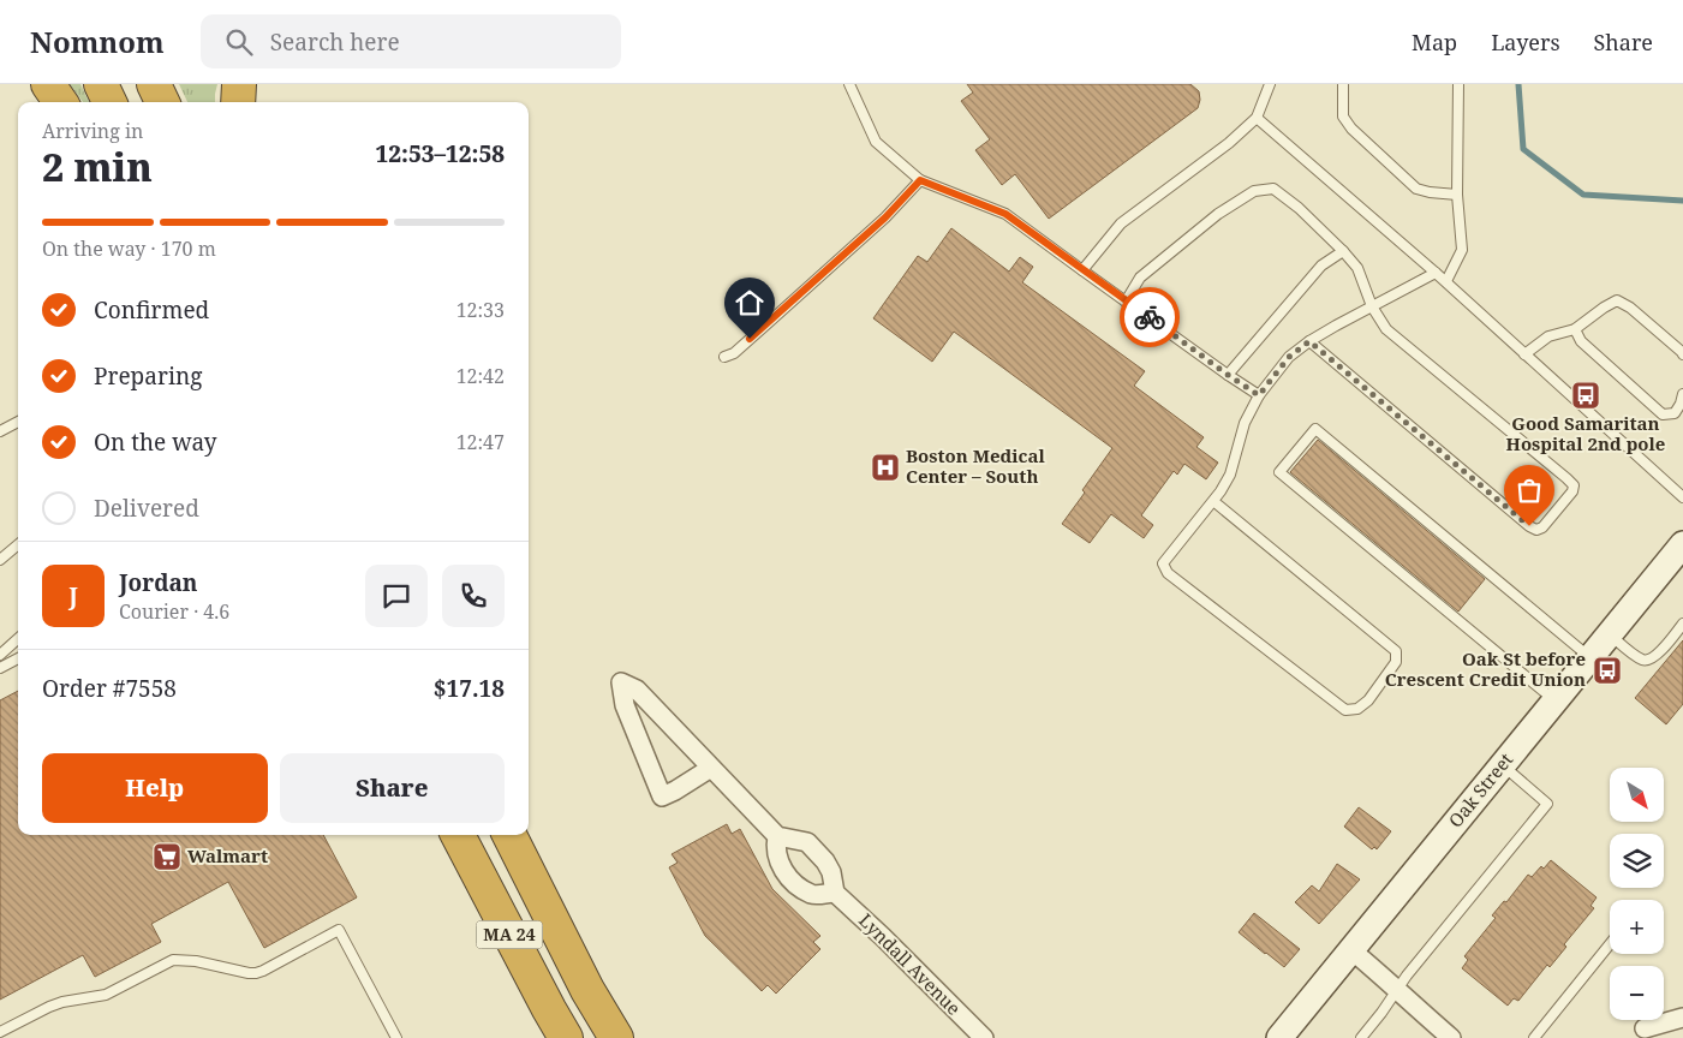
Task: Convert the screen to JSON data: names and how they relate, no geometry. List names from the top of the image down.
{
  "streets": {
    "highway": ["MA 24"],
    "main road": ["Oak Street"],
    "street": ["Lyndall Avenue"]
  },
  "places": {
    "bus stop": ["Good Samaritan Hospital 2nd pole", "Oak St before Crescent Credit Union"],
    "hospital": ["Boston Medical Center – South"],
    "supermarket": ["Walmart"]
  },
  "north": "bottom right",
  "page": {
    "header": "Nomnom",
    "search": "Search here",
    "nav": ["Map", "Layers", "Share"],
    "heading": ["2 min", "Arriving in", "12:53–12:58"],
    "panel": [
      "Jordan",
      "Courier · 4.6",
      "Order #7558",
      "$17.18"
    ],
    "bar": "On the way · 170 m",
    "list": [
      ["Confirmed", "12:33"],
      ["Preparing", "12:42"],
      ["On the way", "12:47"],
      "Delivered"
    ],
    "round": "J",
    "buttons": ["Help", "Share"],
    "map_buttons": ["+", "−"]
  }
}
